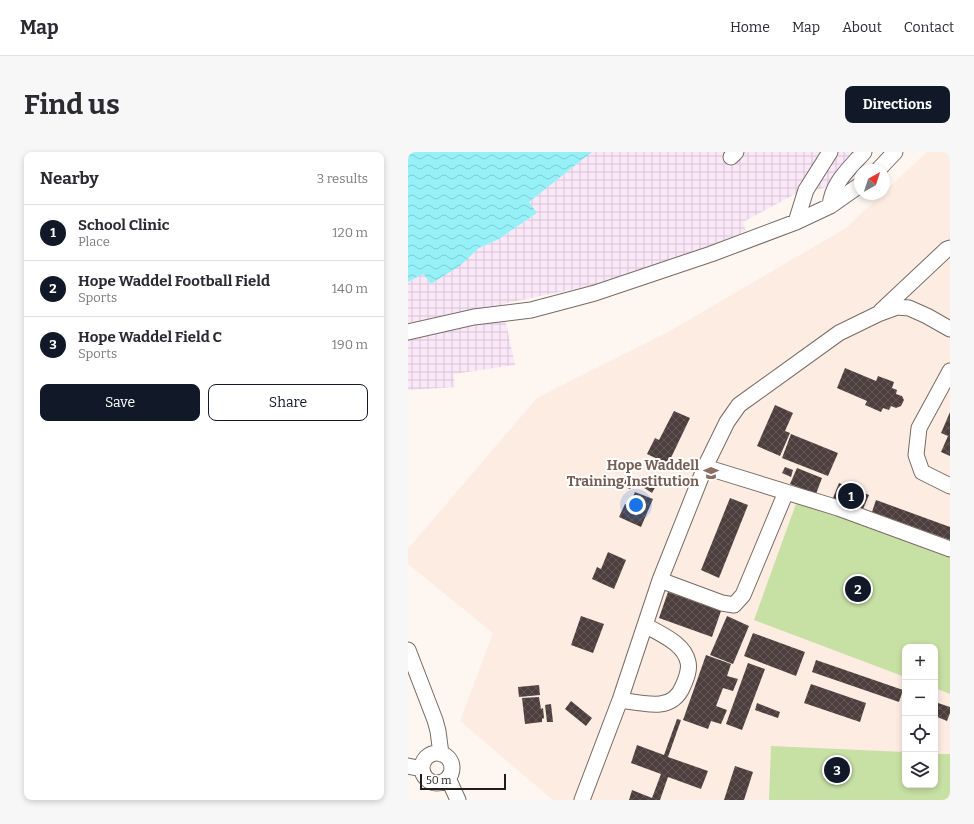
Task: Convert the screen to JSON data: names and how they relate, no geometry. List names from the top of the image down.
{
  "places": {
    "school or university": ["Hope Waddell Training Institution"]
  },
  "scale_bar": "50 m",
  "north": "top right",
  "page": {
    "header": "Map",
    "nav": [
      "Home",
      "Map",
      "About",
      "Contact"
    ],
    "buttons": [
      "Directions",
      ["Save", "Share"]
    ],
    "title": "Find us",
    "heading": ["Nearby", "3 results"],
    "list": [
      {
        "mark": "1",
        "name": "School Clinic",
        "note": "Place",
        "value": "120 m"
      },
      {
        "mark": "2",
        "name": "Hope Waddel Football Field",
        "note": "Sports",
        "value": "140 m"
      },
      {
        "mark": "3",
        "name": "Hope Waddel Field C",
        "note": "Sports",
        "value": "190 m"
      }
    ],
    "pins": ["1", "2", "3"],
    "map_buttons": ["+", "−"],
    "scale": "50 m"
  }
}
